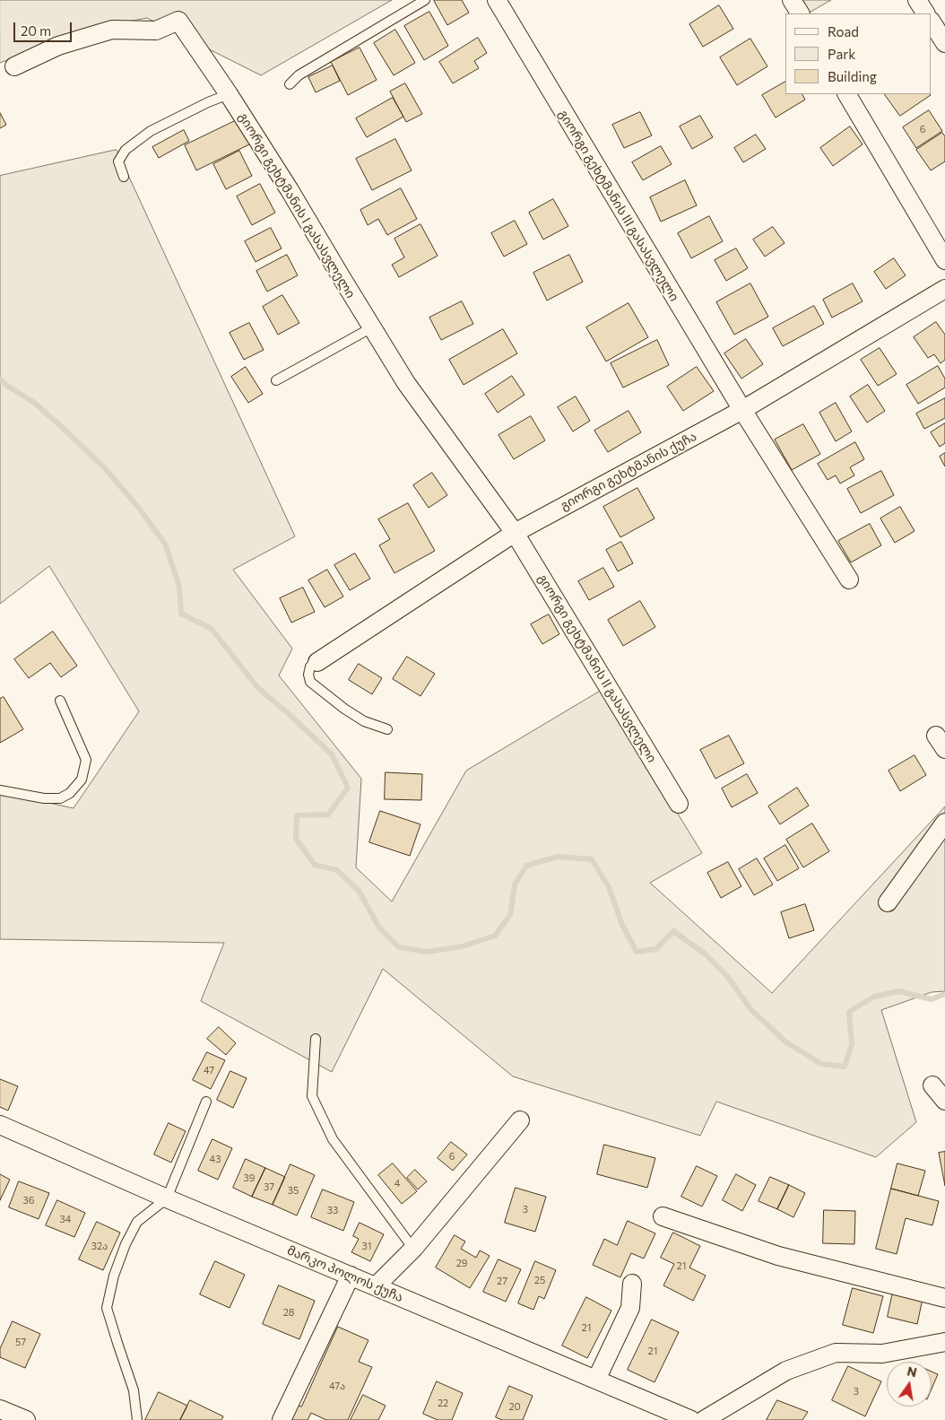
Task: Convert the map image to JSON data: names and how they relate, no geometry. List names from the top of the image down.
{
  "streets": {
    "street": [
      "გიორგი გეხტმანის I გასასვლელი",
      "გიორგი გეხტმანის III გასასვლელი",
      "გიორგი გეხტმანის ქუჩა",
      "გიორგი გეხტმანის II გასასვლელი",
      "მარკო პოლოს ქუჩა"
    ]
  },
  "crossings": [
    ["გიორგი გეხტმანის I გასასვლელი", "გიორგი გეხტმანის ქუჩა"],
    ["გიორგი გეხტმანის I გასასვლელი", "გიორგი გეხტმანის II გასასვლელი"],
    ["გიორგი გეხტმანის III გასასვლელი", "გიორგი გეხტმანის ქუჩა"],
    ["გიორგი გეხტმანის ქუჩა", "გიორგი გეხტმანის II გასასვლელი"]
  ],
  "house_numbers": [
    "6",
    "47",
    "6",
    "43",
    "39",
    "4",
    "37",
    "35",
    "36",
    "3",
    "33",
    "34",
    "32ა",
    "31",
    "29",
    "21",
    "25",
    "27",
    "28",
    "21",
    "57",
    "21",
    "47ა",
    "3",
    "22",
    "20"
  ],
  "legend": ["Road", "Park", "Building"],
  "scale_bar": "20 m",
  "north": "top"
}
